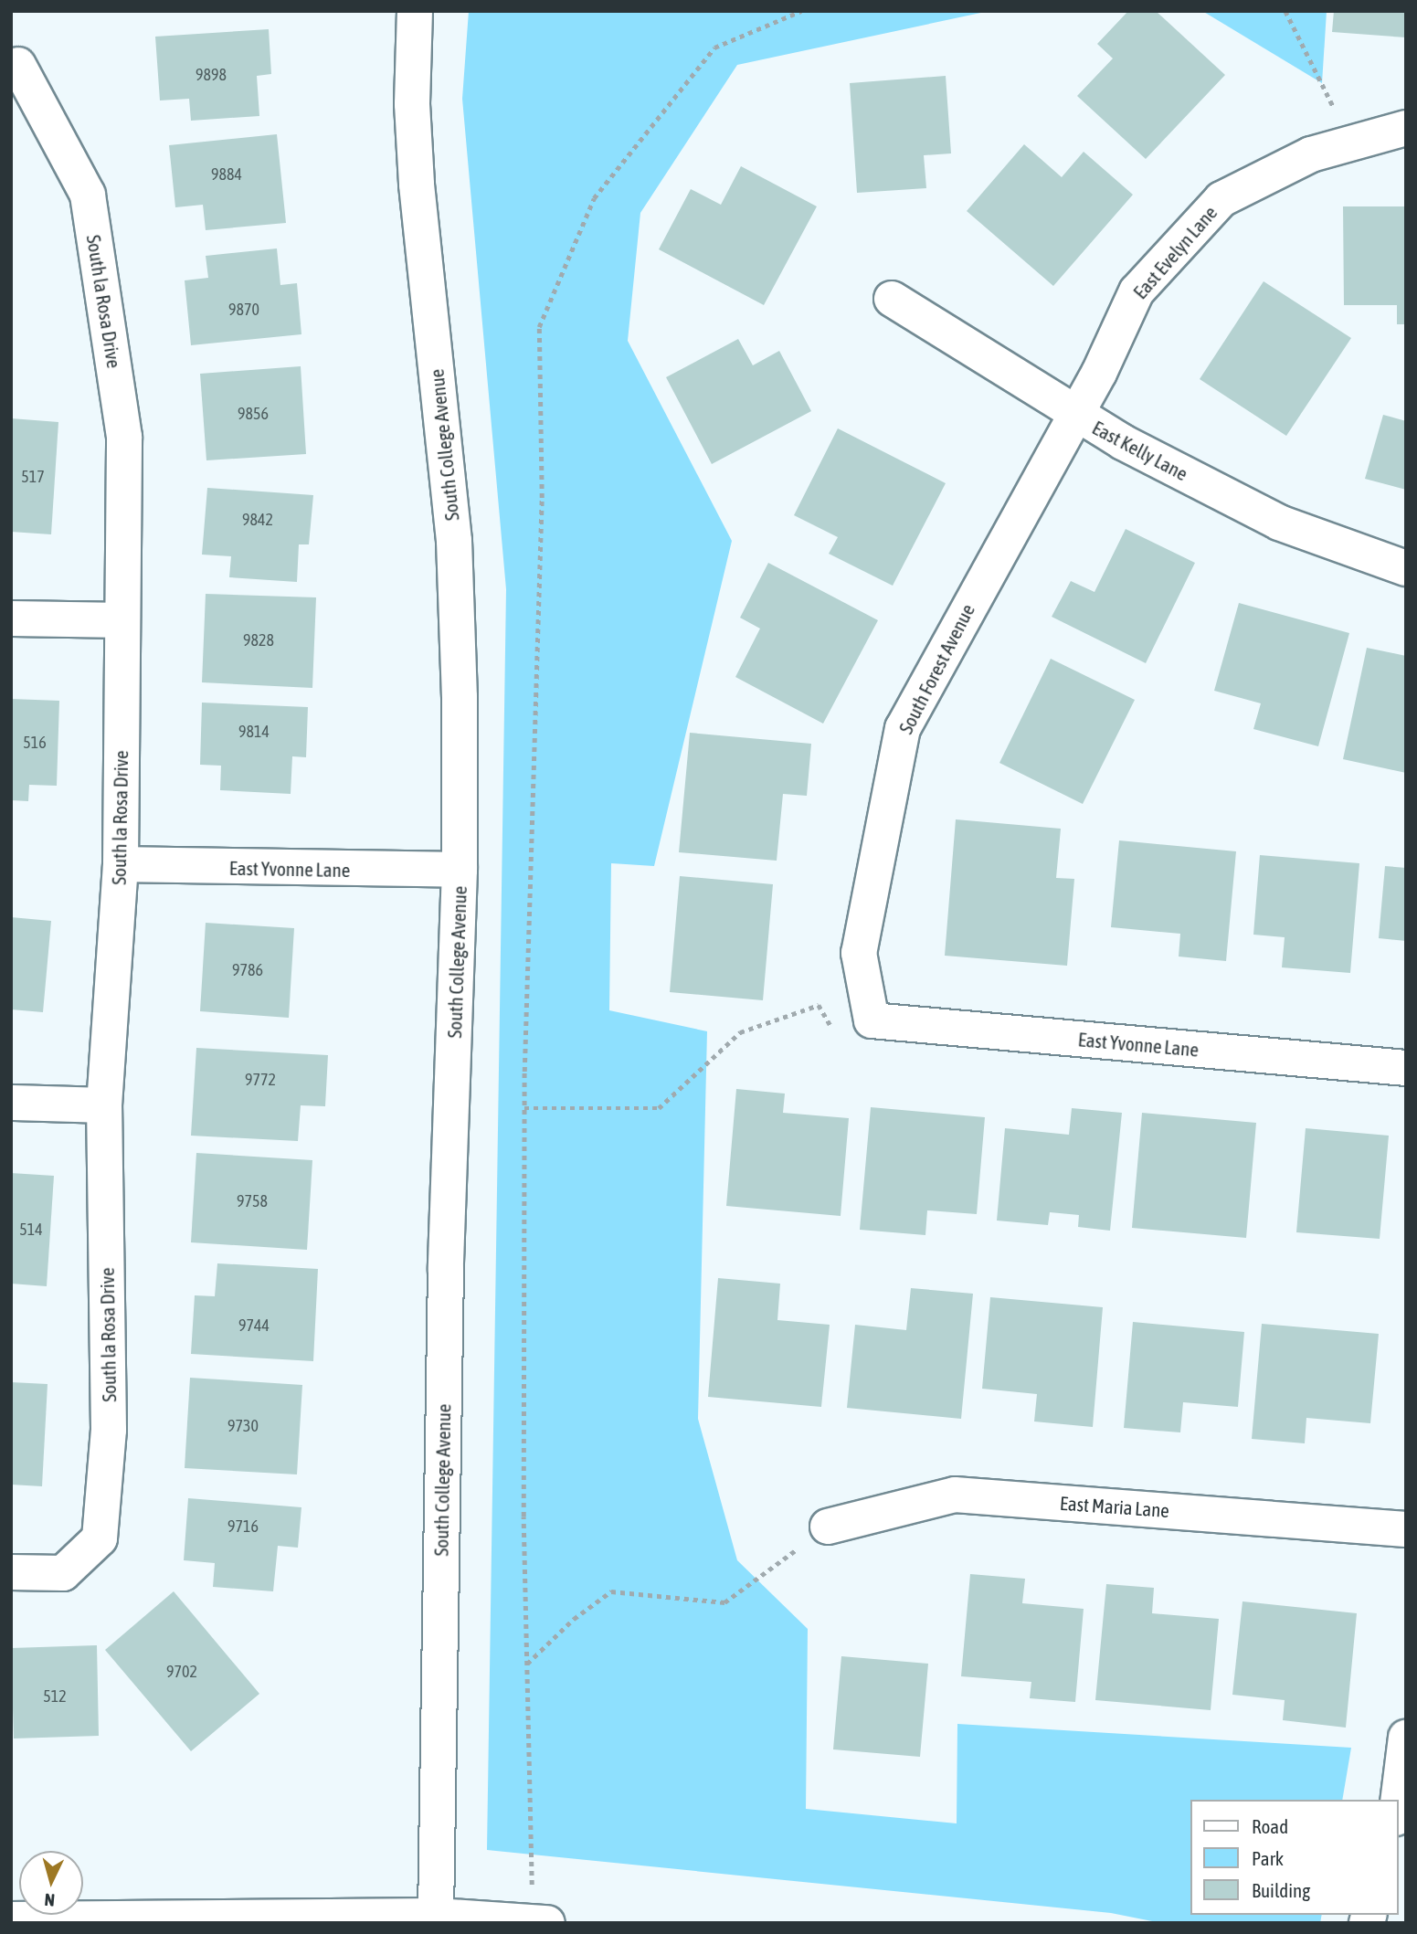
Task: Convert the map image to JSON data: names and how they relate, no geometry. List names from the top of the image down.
{
  "streets": {
    "street": [
      "East Evelyn Lane",
      "South la Rosa Drive",
      "South College Avenue",
      "East Kelly Lane",
      "South Forest Avenue",
      "East Yvonne Lane",
      "East Maria Lane"
    ]
  },
  "crossings": [
    ["East Evelyn Lane", "East Kelly Lane"],
    ["East Evelyn Lane", "South Forest Avenue"],
    ["South la Rosa Drive", "East Yvonne Lane"],
    ["South College Avenue", "East Yvonne Lane"],
    ["East Kelly Lane", "South Forest Avenue"],
    ["South Forest Avenue", "East Yvonne Lane"]
  ],
  "house_numbers": [
    "9898",
    "9884",
    "9870",
    "9856",
    "517",
    "9842",
    "9828",
    "9814",
    "516",
    "9786",
    "9772",
    "9758",
    "514",
    "9744",
    "9730",
    "9716",
    "9702",
    "512"
  ],
  "legend": ["Road", "Park", "Building"],
  "north": "bottom"
}
